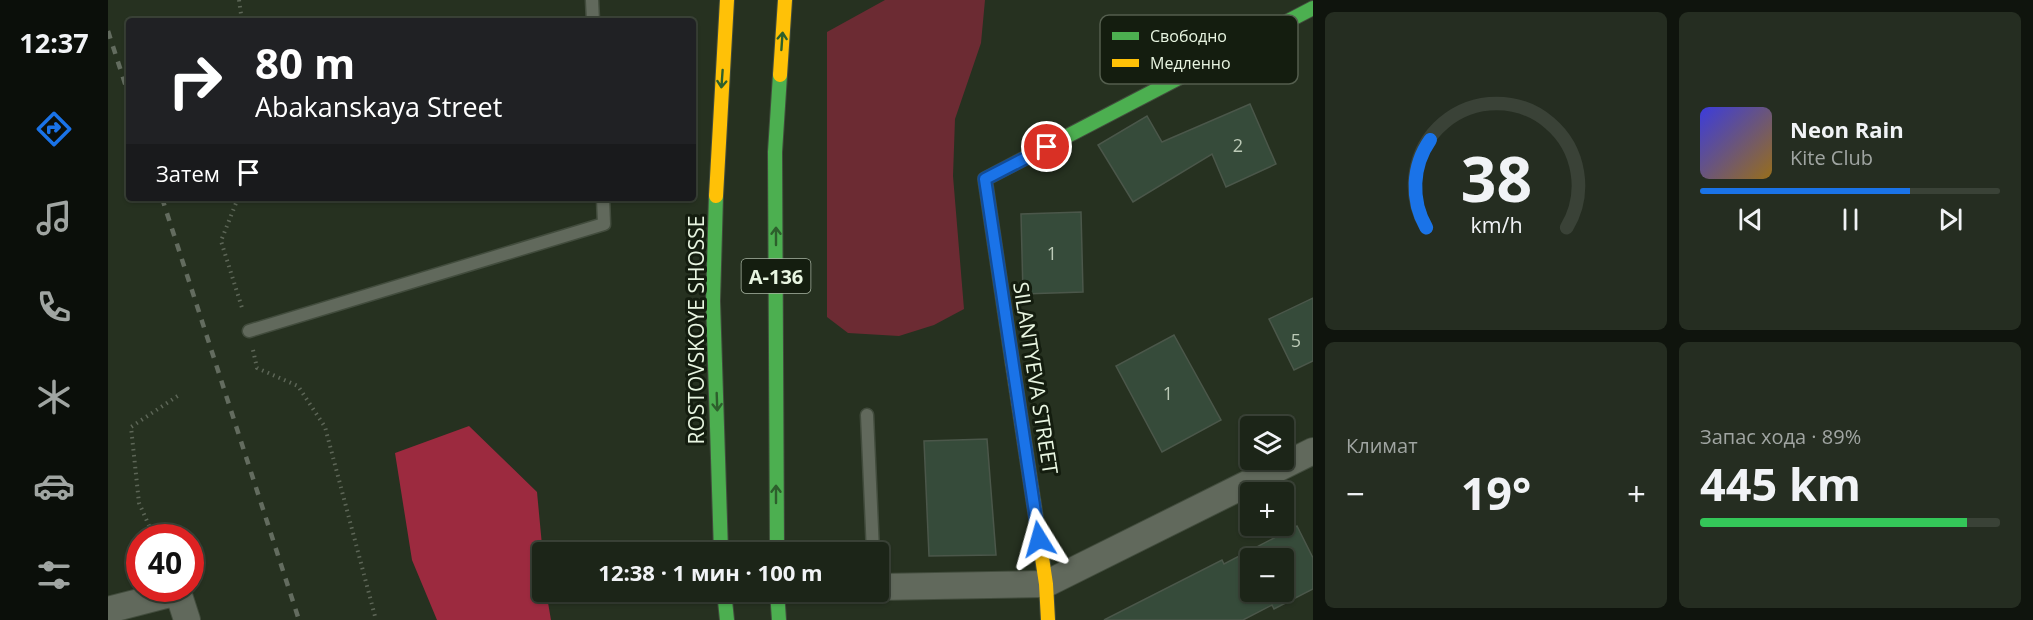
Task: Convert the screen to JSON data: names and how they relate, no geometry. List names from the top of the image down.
{
  "streets": {
    "main road": ["А-136", "ROSTOVSKOYE SHOSSE", "SILANTYEVA STREET"]
  },
  "house_numbers": [
    "2",
    "1",
    "5",
    "1"
  ],
  "legend": ["Свободно", "Медленно"],
  "page": {
    "tabs": "12:37",
    "turn": ["80 m", "Abakanskaya Street"],
    "song": ["Neon Rain", "Kite Club"],
    "then": "Затем",
    "tile": [
      "Климат",
      ["Запас хода · 89%", "445 km"]
    ],
    "map_buttons": ["+", "−"],
    "heat": ["−", "19°", "+"],
    "limit": "40",
    "trip": "12:38 · 1 мин · 100 m",
    "gauge": ["38", "km/h"]
  }
}
